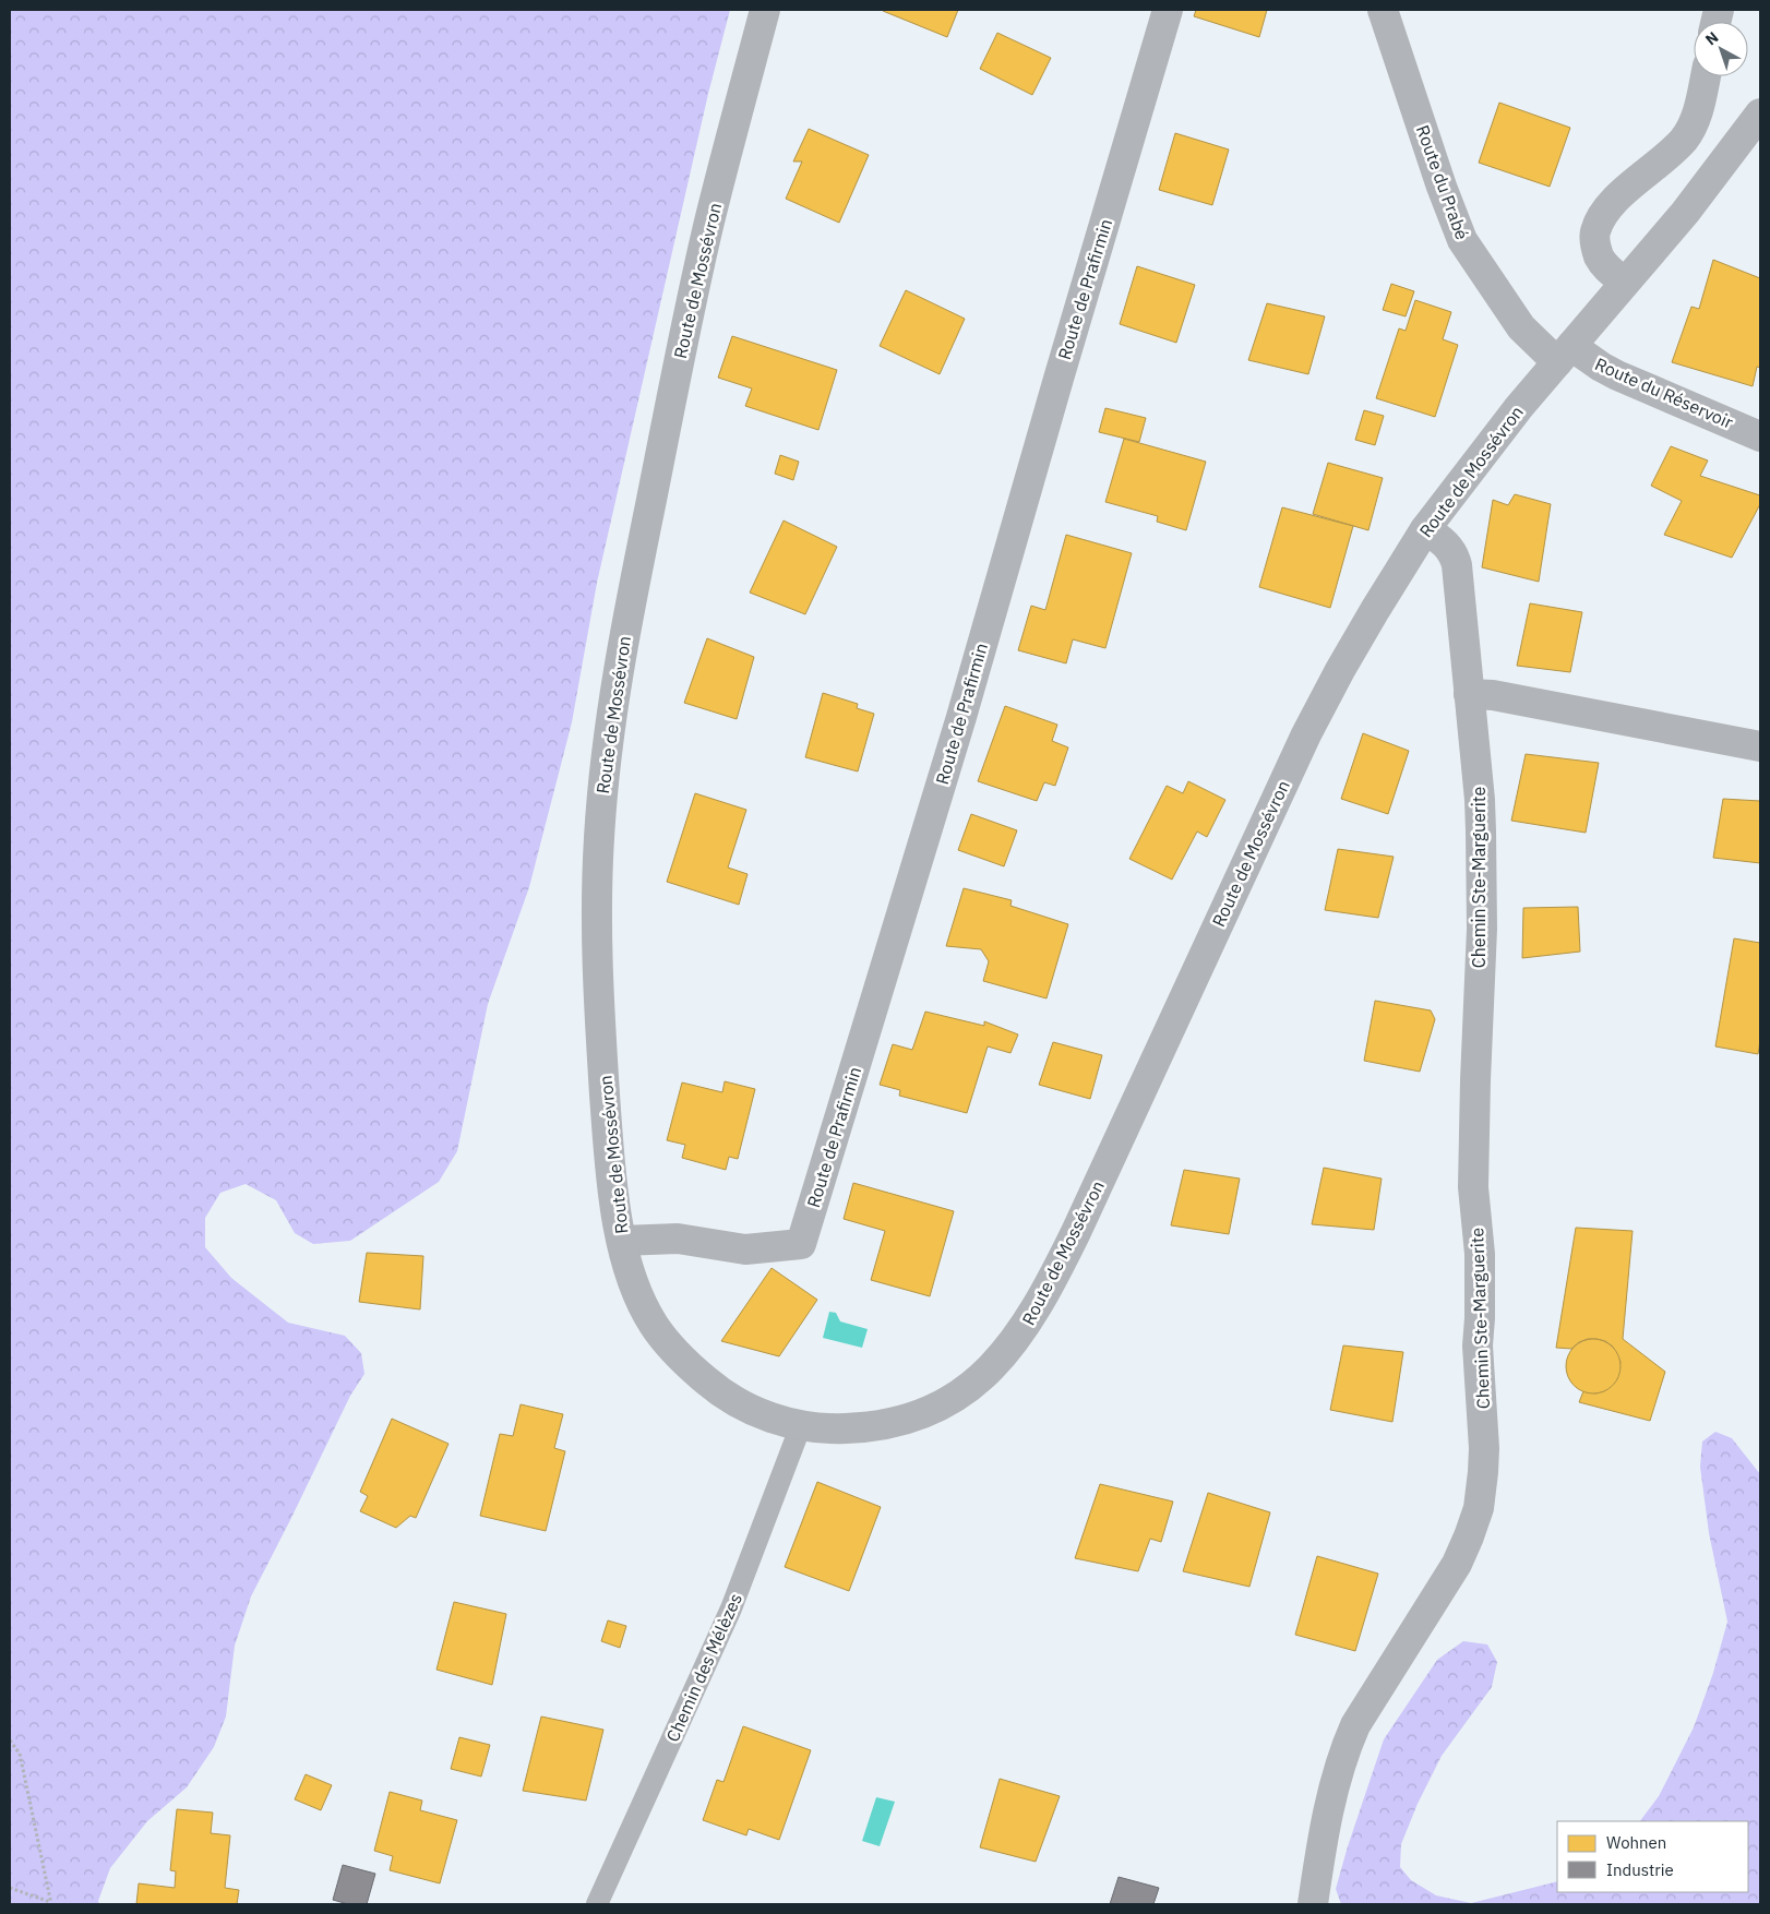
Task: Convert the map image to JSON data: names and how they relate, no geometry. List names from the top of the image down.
{
  "streets": {
    "street": [
      "Route du Prabé",
      "Route de Mossévron",
      "Route de Prafirmin",
      "Route du Réservoir",
      "Chemin Ste-Marguerite"
    ],
    "lane": ["Chemin des Mélèzes"]
  },
  "crossings": [
    ["Route du Prabé", "Route de Mossévron"],
    ["Route du Prabé", "Route du Réservoir"],
    ["Route de Mossévron", "Route de Prafirmin"],
    ["Route de Mossévron", "Route du Réservoir"],
    ["Route de Mossévron", "Chemin Ste-Marguerite"],
    ["Route de Mossévron", "Chemin des Mélèzes"]
  ],
  "legend": ["Wohnen", "Industrie"],
  "north": "top left"
}
